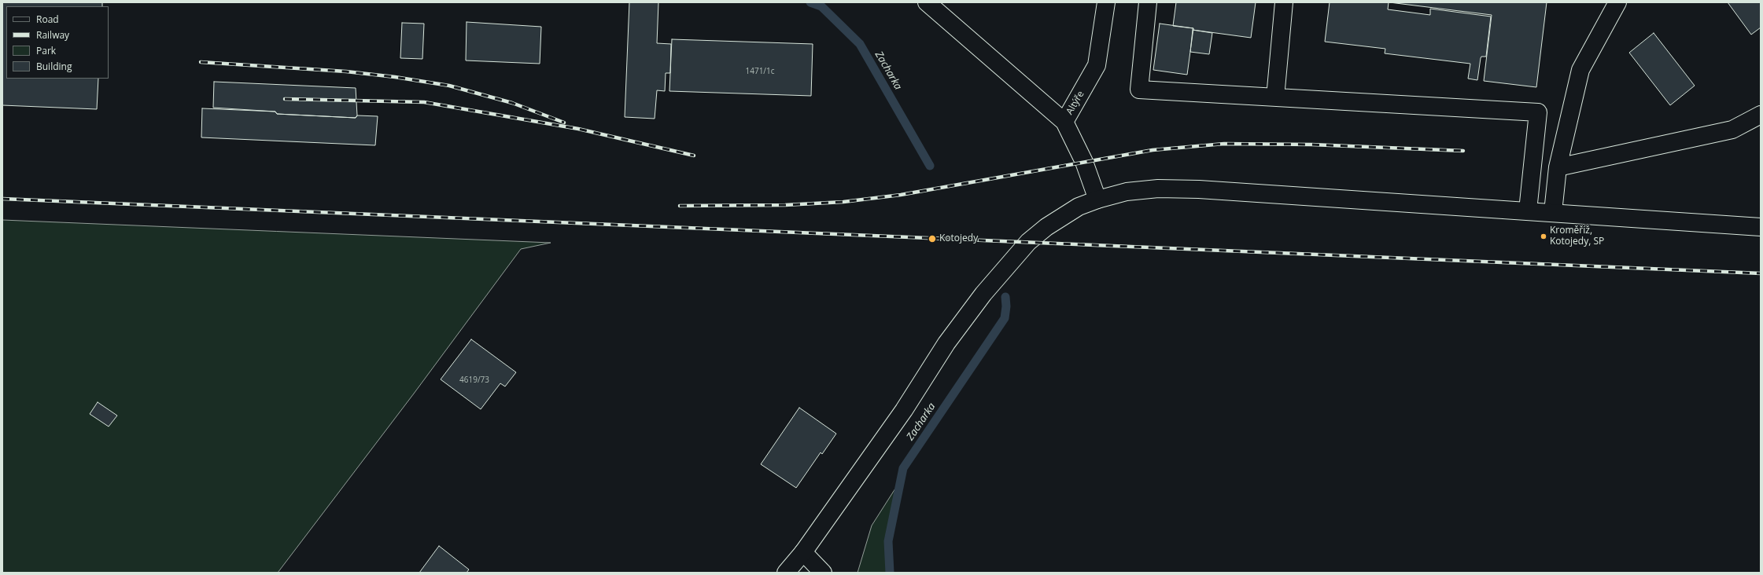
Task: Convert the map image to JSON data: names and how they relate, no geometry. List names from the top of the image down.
{
  "streets": {
    "main road": ["Altýře"]
  },
  "water": ["Zacharka"],
  "places": ["Kroměříž, Kotojedy, SP", "Kotojedy"],
  "house_numbers": ["1471/1c", "4619/73"],
  "legend": [
    "Road",
    "Railway",
    "Park",
    "Building"
  ]
}
